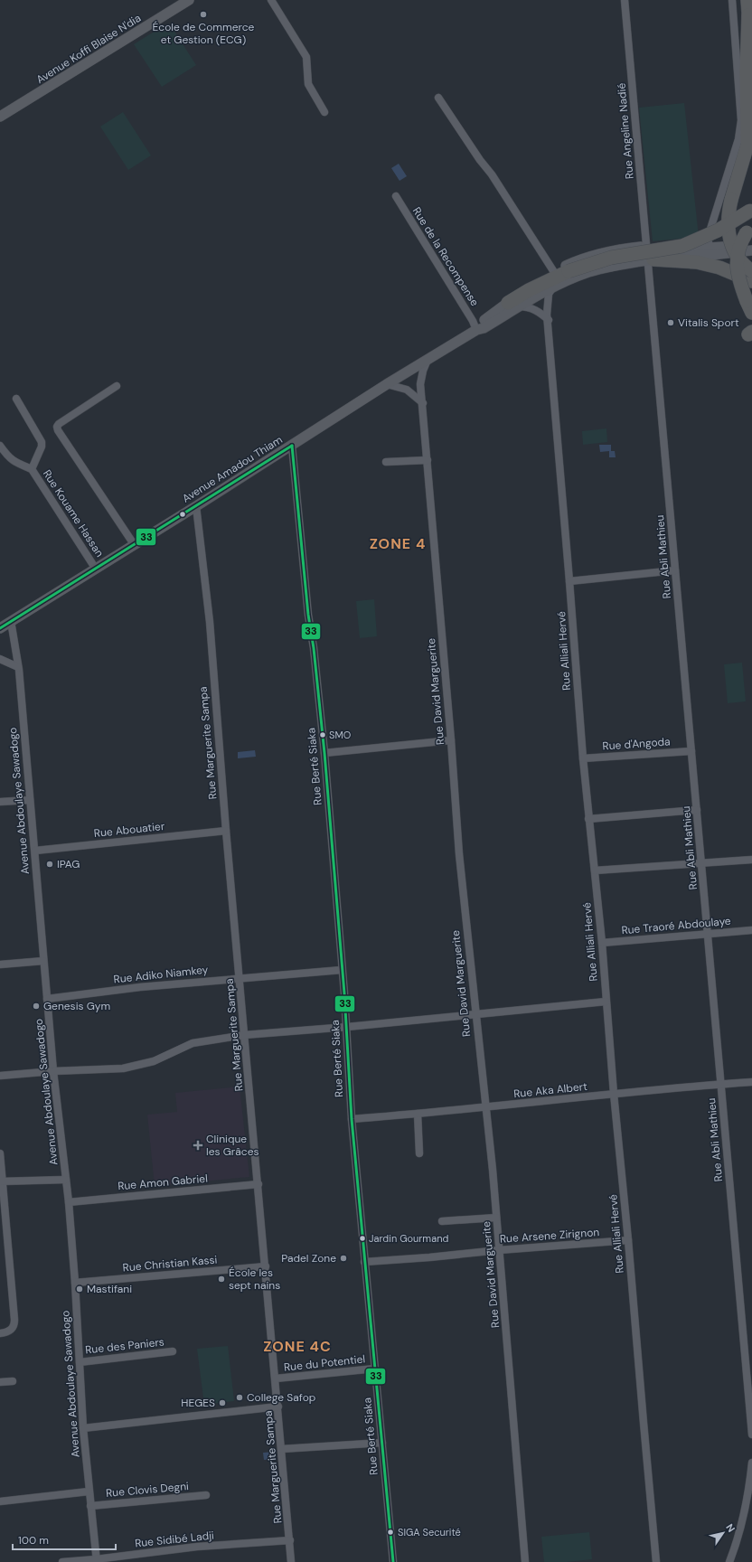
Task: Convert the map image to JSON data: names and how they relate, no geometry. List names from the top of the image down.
{
  "streets": {
    "main road": ["Avenue Koffi Blaise N'dia", "Avenue Amadou Thiam"],
    "street": [
      "Rue Angeline Nadié",
      "Rue de la Recompense",
      "Rue Kouame Hassan",
      "Rue Abli Mathieu",
      "Rue Alliali Hervé",
      "Rue David Marguerite",
      "Rue Marguerite Sampa",
      "Rue d'Angoda",
      "Rue Berté Siaka",
      "Avenue Abdoulaye Sawadogo",
      "Rue Abouatier",
      "Rue Traoré Abdoulaye",
      "Rue Adiko Niamkey",
      "Rue Aka Albert",
      "Rue Amon Gabriel",
      "Rue Arsene Zirignon",
      "Rue Christian Kassi",
      "Rue des Paniers",
      "Rue du Potentiel",
      "Rue Clovis Degni",
      "Rue Sidibé Ladji"
    ]
  },
  "crossings": [
    ["Rue Angeline Nadié", "Avenue Amadou Thiam"],
    ["Rue Angeline Nadié", "Rue Abli Mathieu"],
    ["Rue de la Recompense", "Avenue Amadou Thiam"],
    ["Avenue Amadou Thiam", "Rue Kouame Hassan"],
    ["Avenue Amadou Thiam", "Rue Abli Mathieu"],
    ["Avenue Amadou Thiam", "Rue Alliali Hervé"],
    ["Avenue Amadou Thiam", "Rue David Marguerite"],
    ["Avenue Amadou Thiam", "Rue Marguerite Sampa"],
    ["Avenue Amadou Thiam", "Rue Berté Siaka"],
    ["Avenue Amadou Thiam", "Avenue Abdoulaye Sawadogo"],
    ["Rue Abli Mathieu", "Rue d'Angoda"],
    ["Rue Abli Mathieu", "Rue Traoré Abdoulaye"],
    ["Rue Abli Mathieu", "Rue Aka Albert"],
    ["Rue Alliali Hervé", "Rue d'Angoda"],
    ["Rue Alliali Hervé", "Rue Traoré Abdoulaye"],
    ["Rue Alliali Hervé", "Rue Aka Albert"],
    ["Rue Alliali Hervé", "Rue Arsene Zirignon"],
    ["Rue David Marguerite", "Rue Aka Albert"],
    ["Rue David Marguerite", "Rue Arsene Zirignon"],
    ["Rue Marguerite Sampa", "Rue Abouatier"],
    ["Rue Marguerite Sampa", "Rue Adiko Niamkey"],
    ["Rue Marguerite Sampa", "Rue Amon Gabriel"],
    ["Rue Marguerite Sampa", "Rue Christian Kassi"],
    ["Rue Marguerite Sampa", "Rue du Potentiel"],
    ["Rue Marguerite Sampa", "Rue Sidibé Ladji"],
    ["Rue Berté Siaka", "Rue Adiko Niamkey"],
    ["Rue Berté Siaka", "Rue Aka Albert"],
    ["Rue Berté Siaka", "Rue Arsene Zirignon"],
    ["Rue Berté Siaka", "Rue du Potentiel"],
    ["Avenue Abdoulaye Sawadogo", "Rue Abouatier"],
    ["Avenue Abdoulaye Sawadogo", "Rue Adiko Niamkey"],
    ["Avenue Abdoulaye Sawadogo", "Rue Amon Gabriel"],
    ["Avenue Abdoulaye Sawadogo", "Rue Christian Kassi"],
    ["Avenue Abdoulaye Sawadogo", "Rue des Paniers"],
    ["Avenue Abdoulaye Sawadogo", "Rue Clovis Degni"],
    ["Avenue Abdoulaye Sawadogo", "Rue Sidibé Ladji"]
  ],
  "districts": ["ZONE 4", "ZONE 4C"],
  "places": {
    "other": [
      "École de Commerce et Gestion (ECG)",
      "Vitalis Sport",
      "SMO",
      "IPAG",
      "Genesis Gym",
      "Jardin Gourmand",
      "Padel Zone",
      "École les sept nains",
      "Mastifani",
      "College Safop",
      "HEGES",
      "SIGA Securité"
    ],
    "health": ["Clinique les Grâces"]
  },
  "lines": ["transit line 33"],
  "scale_bar": "100 m",
  "north": "top right"
}
